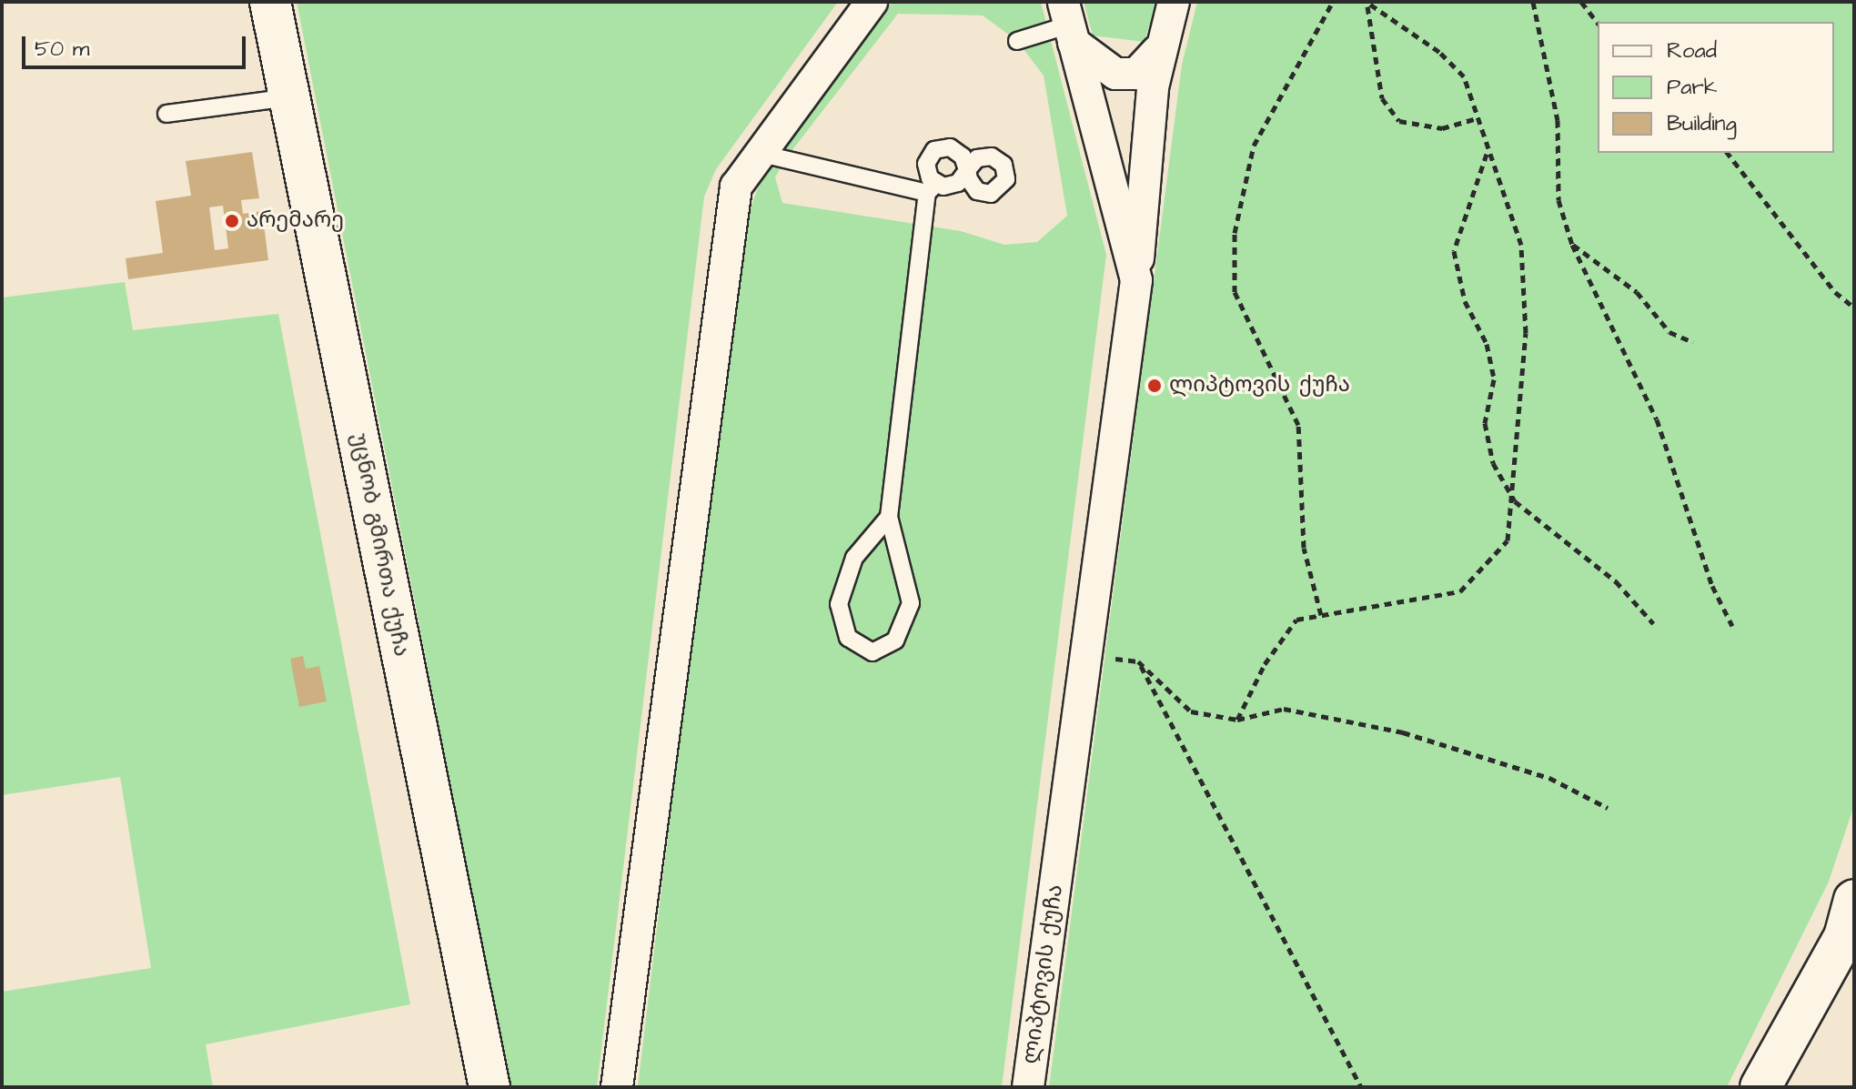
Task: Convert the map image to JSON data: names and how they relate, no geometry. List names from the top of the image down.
{
  "streets": {
    "main road": ["უცნობ გმირთა ქუჩა"],
    "street": ["ლიპტოვის ქუჩა"]
  },
  "places": ["არემარე", "ლიპტოვის ქუჩა"],
  "legend": ["Road", "Park", "Building"],
  "scale_bar": "50 m"
}
